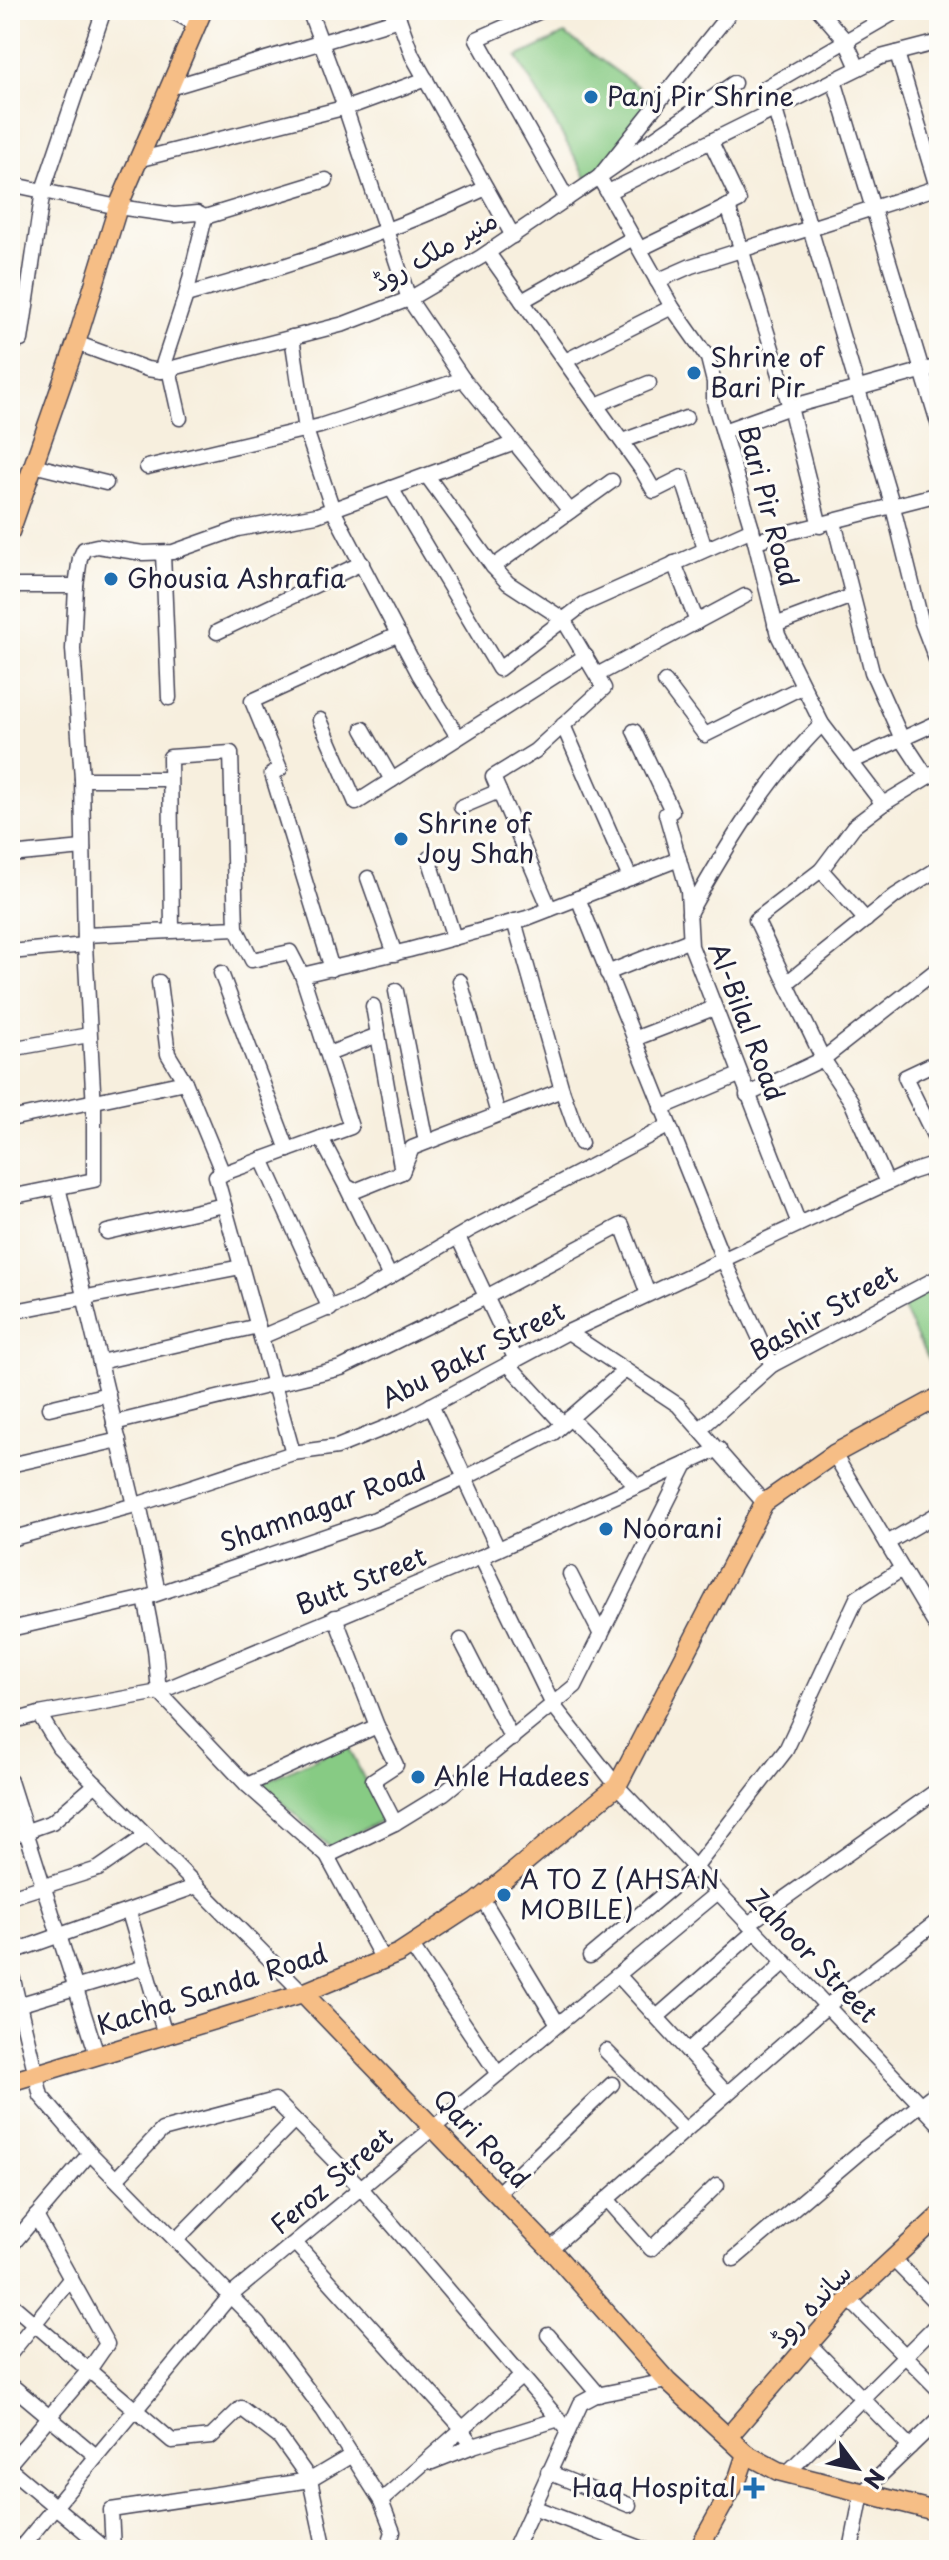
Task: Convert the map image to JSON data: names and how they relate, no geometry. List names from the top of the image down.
{
  "streets": {
    "main road": ["Kacha Sanda Road", "Qari Road", "ساندہ روڈ"],
    "street": [
      "منیر ملک روڈ",
      "Bari Pir Road",
      "Al-Bilal Road",
      "Bashir Street",
      "Abu Bakr Street",
      "Shamnagar Road",
      "Butt Street",
      "Zahoor Street",
      "Feroz Street"
    ]
  },
  "crossings": [
    ["منیر ملک روڈ", "Bari Pir Road"],
    ["Al-Bilal Road", "Abu Bakr Street"],
    ["Butt Street", "Zahoor Street"],
    ["Butt Street", "Qari Road"],
    ["Zahoor Street", "Kacha Sanda Road"],
    ["Zahoor Street", "Feroz Street"],
    ["Kacha Sanda Road", "Qari Road"],
    ["Qari Road", "Feroz Street"],
    ["Qari Road", "ساندہ روڈ"]
  ],
  "places": {
    "other": [
      "Panj Pir Shrine",
      "Shrine of Bari Pir",
      "Ghousia Ashrafia",
      "Shrine of Joy Shah",
      "Noorani",
      "Ahle Hadees",
      "A TO Z (AHSAN MOBILE)"
    ],
    "health": ["Haq Hospital"]
  },
  "north": "bottom right"
}
